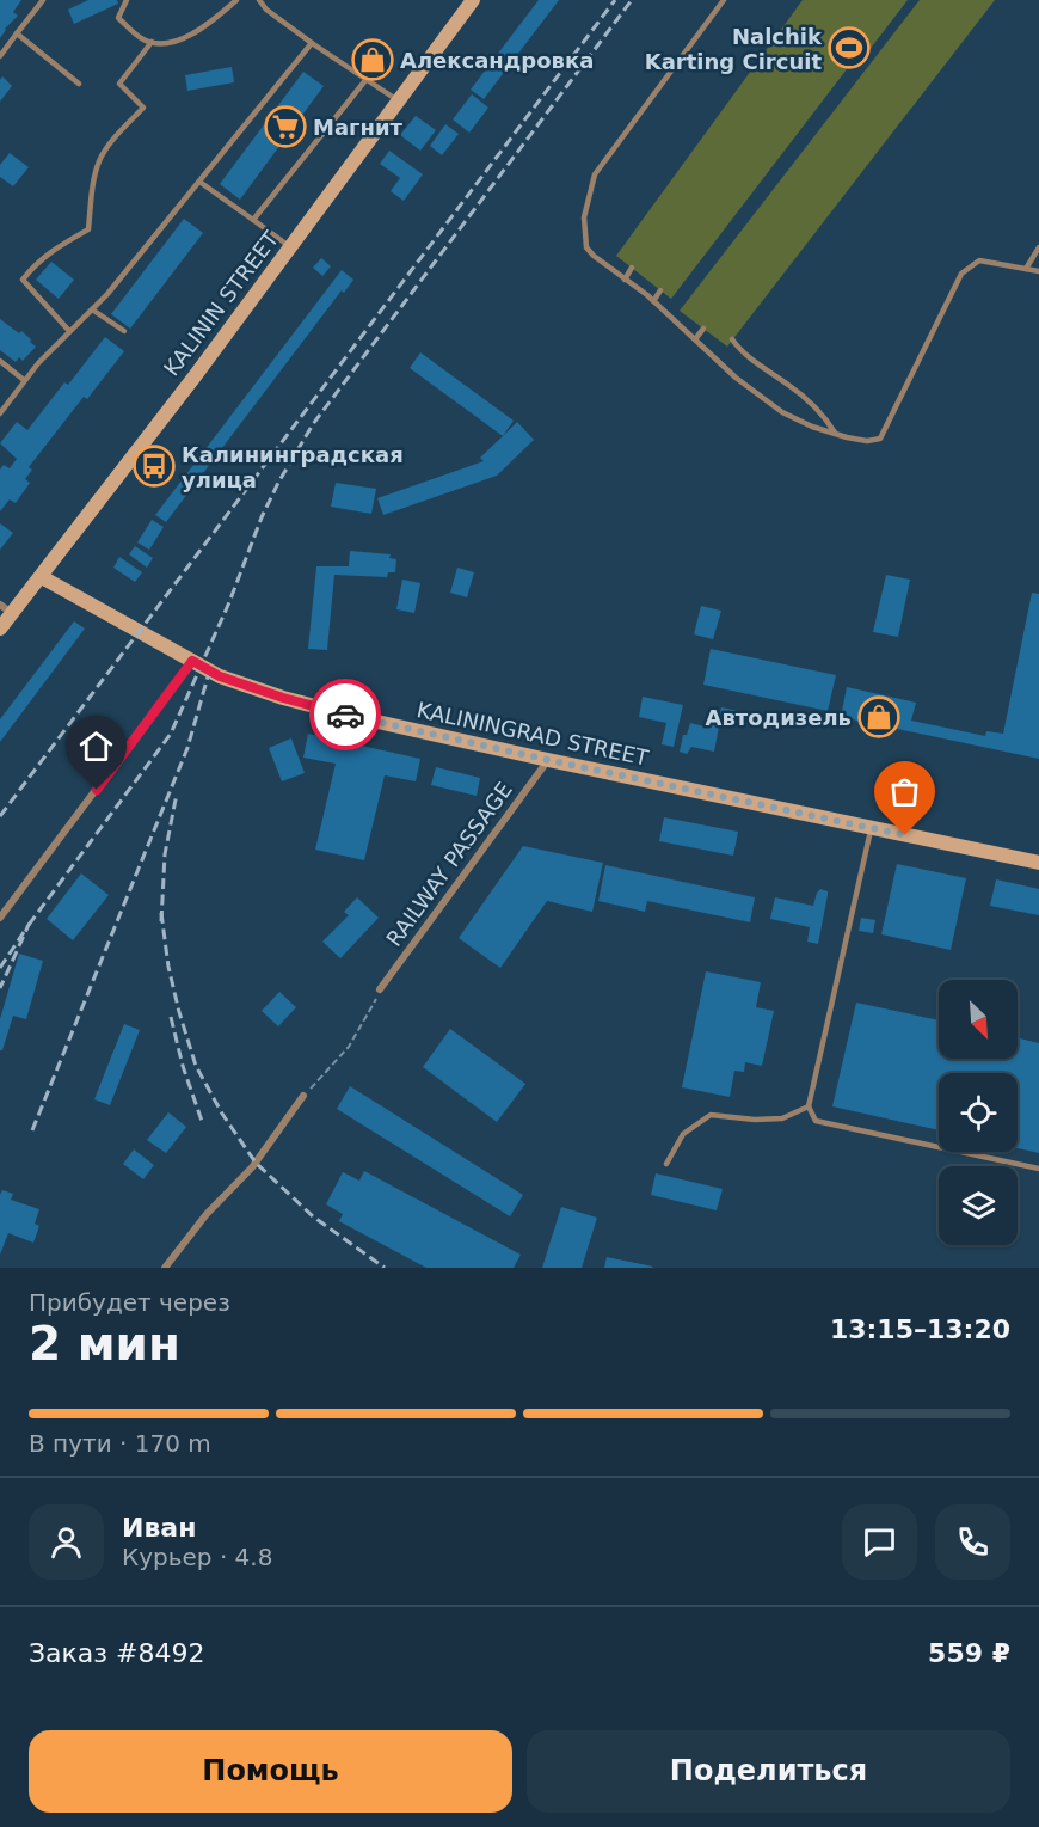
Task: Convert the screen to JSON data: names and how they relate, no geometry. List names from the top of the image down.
{
  "streets": {
    "street": ["KALININ STREET", "KALININGRAD STREET", "RAILWAY PASSAGE"]
  },
  "crossings": [
    ["KALININ STREET", "KALININGRAD STREET"],
    ["KALININGRAD STREET", "RAILWAY PASSAGE"]
  ],
  "places": {
    "sports": ["Nalchik Karting Circuit"],
    "shop": ["Александровка", "Автодизель"],
    "supermarket": ["Магнит"],
    "bus stop": ["Калининградская улица"]
  },
  "north": "bottom right",
  "page": {
    "heading": ["2 мин", "Прибудет через", "13:15–13:20"],
    "panel": [
      "Иван",
      "Курьер · 4.8",
      "Заказ #8492",
      "559 ₽"
    ],
    "bar": "В пути · 170 m",
    "buttons": ["Помощь", "Поделиться"]
  }
}
